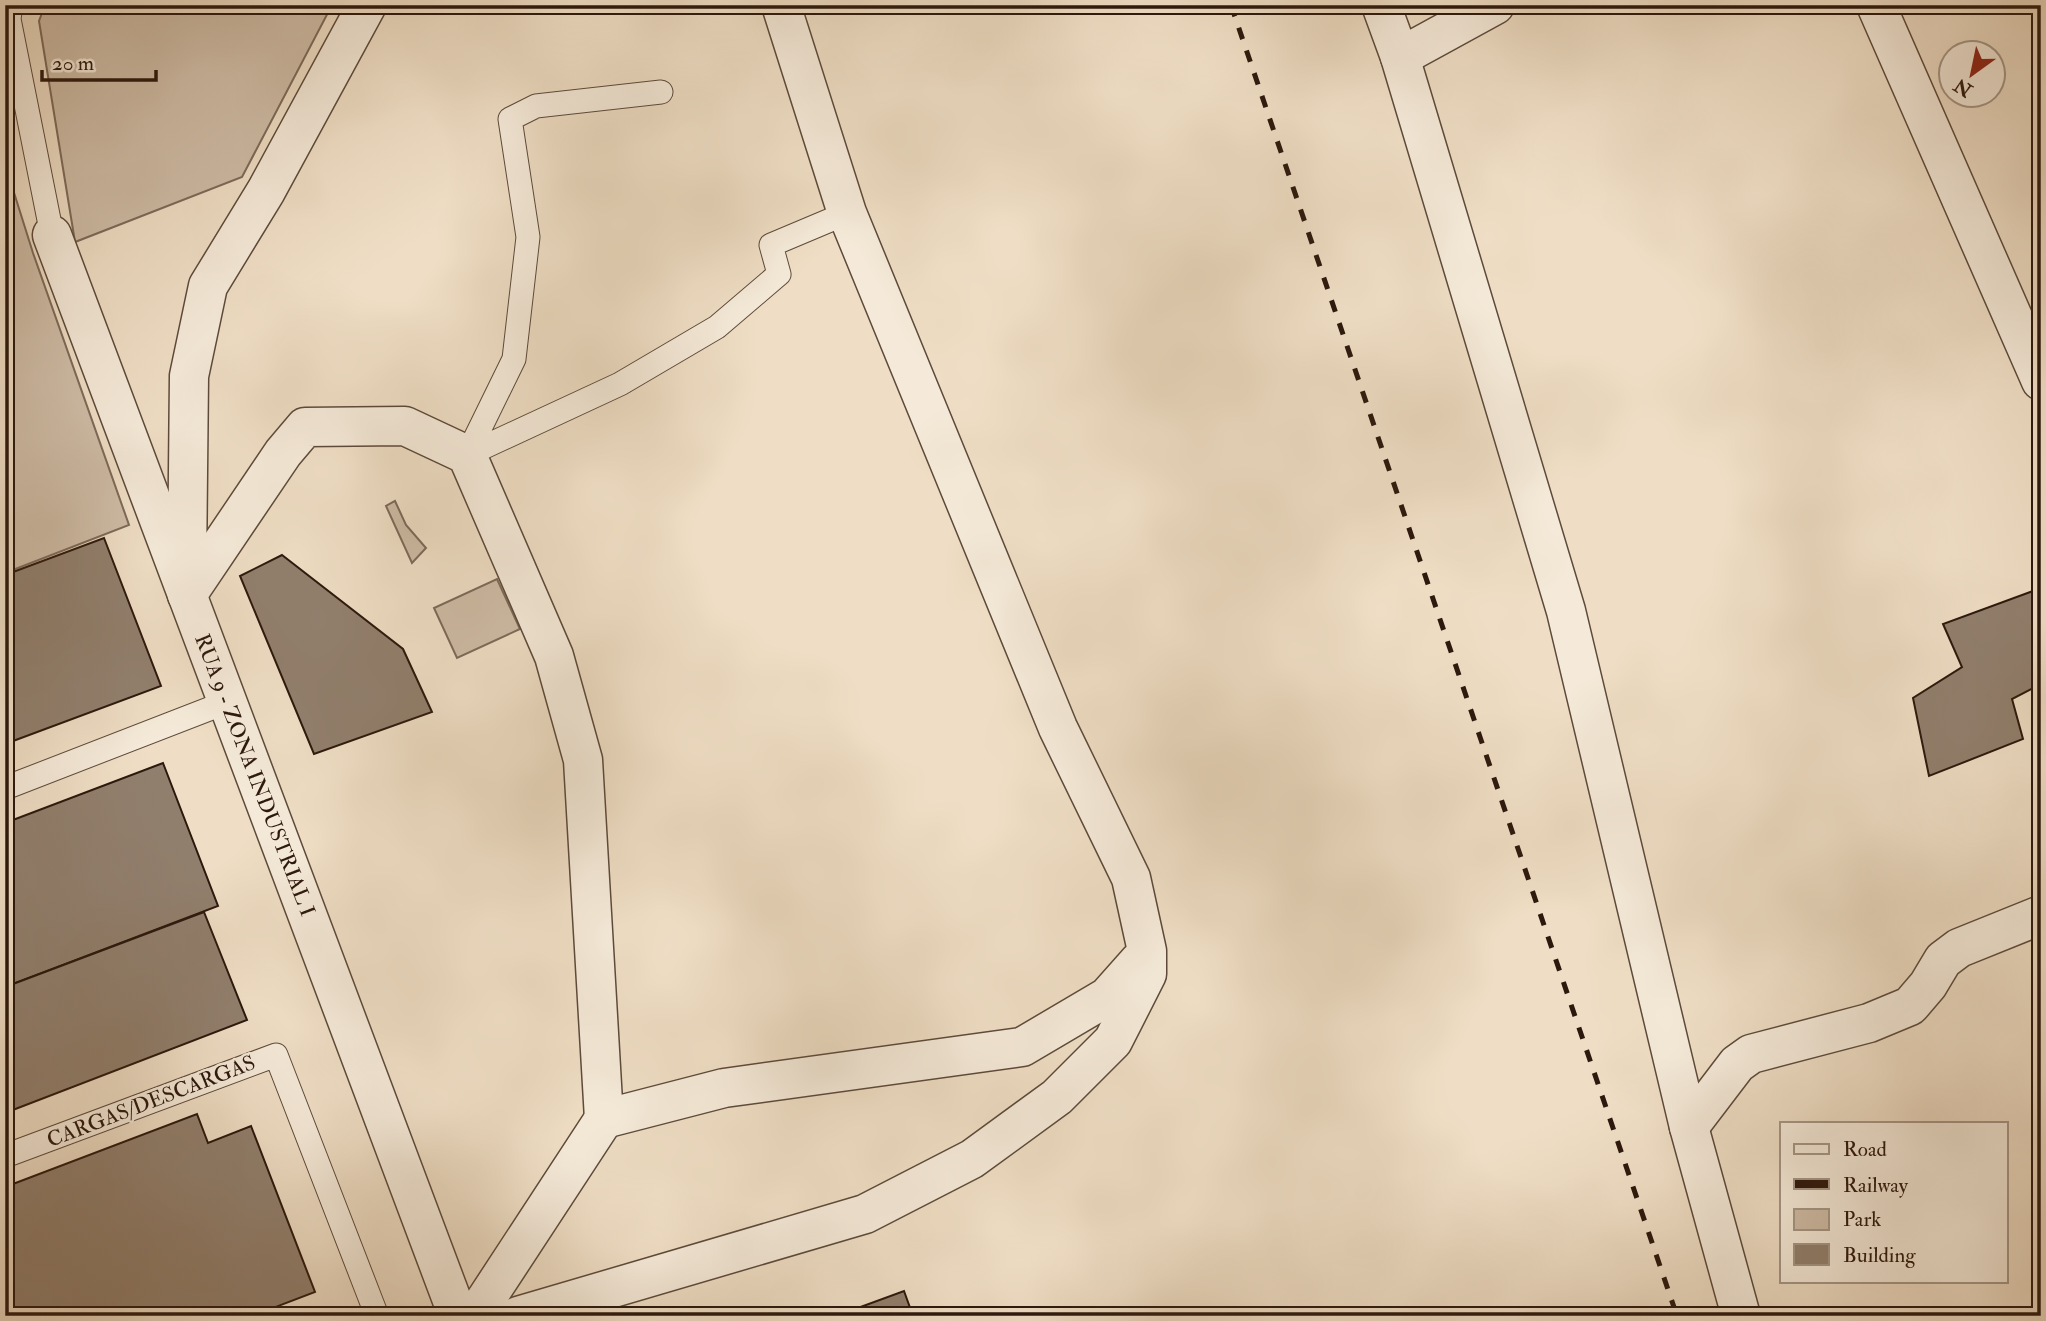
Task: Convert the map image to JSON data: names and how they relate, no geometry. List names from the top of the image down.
{
  "streets": {
    "street": ["RUA 9 - ZONA INDUSTRIAL I"],
    "lane": ["CARGAS/DESCARGAS"]
  },
  "legend": [
    "Road",
    "Railway",
    "Park",
    "Building"
  ],
  "scale_bar": "20 m",
  "north": "bottom left"
}
